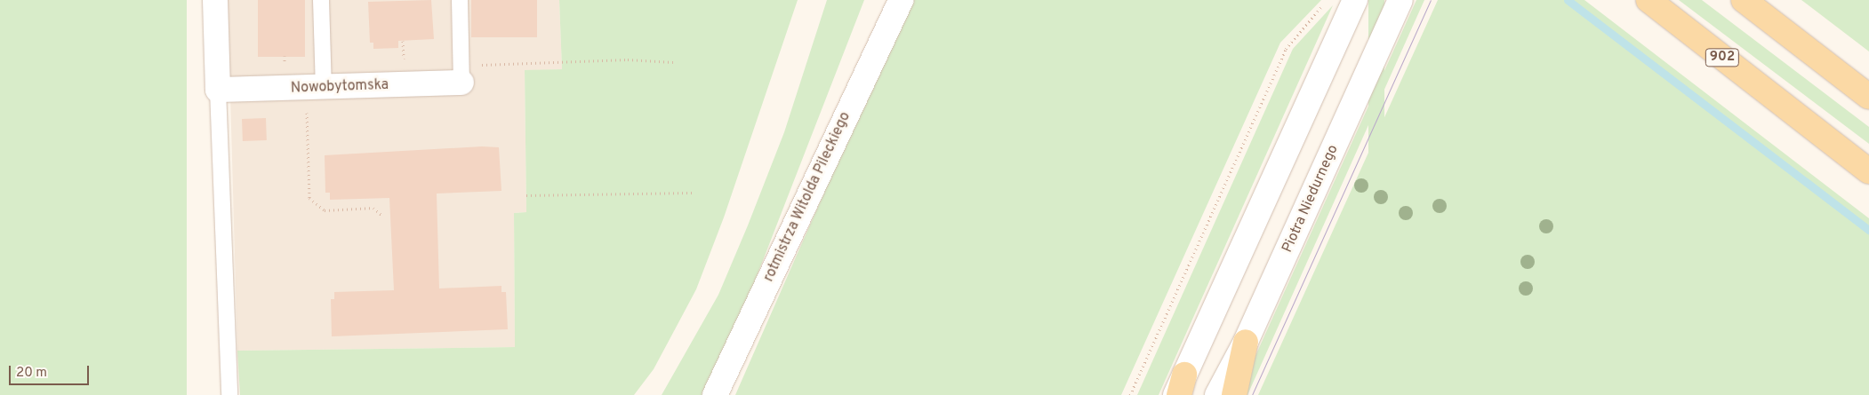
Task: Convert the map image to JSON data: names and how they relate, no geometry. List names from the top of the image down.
{
  "streets": {
    "main road": ["902"],
    "street": ["Nowobytomska", "rotmistrza Witolda Pileckiego", "Piotra Niedurnego"]
  },
  "scale_bar": "20 m"
}
